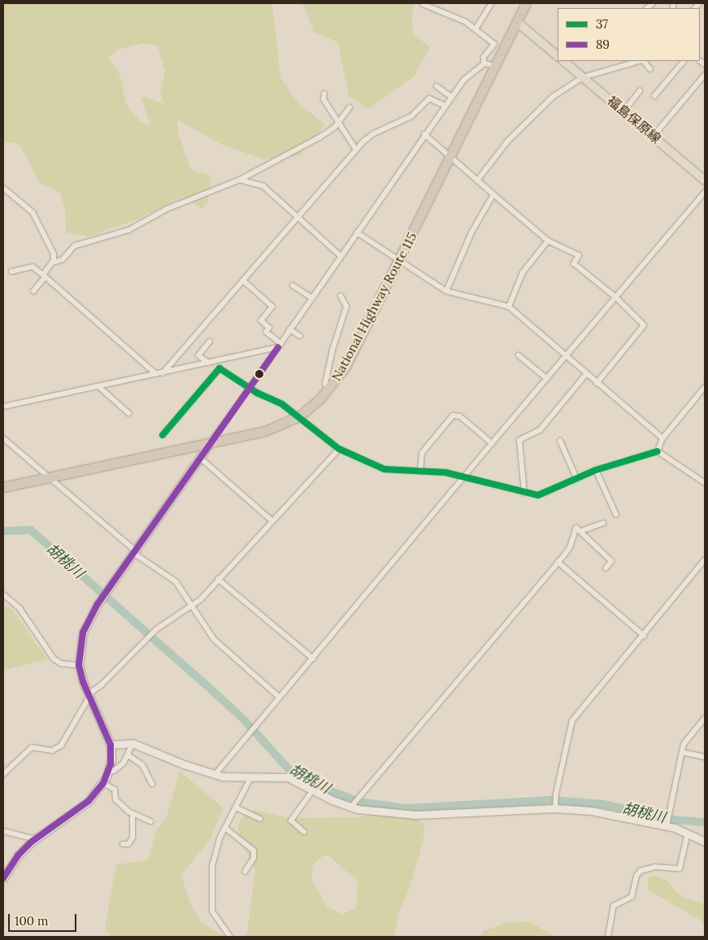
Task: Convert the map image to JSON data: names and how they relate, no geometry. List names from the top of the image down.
{
  "streets": {
    "highway": ["National Highway Route 115"],
    "main road": ["福島保原線"]
  },
  "water": ["胡桃川"],
  "lines": ["transit line 89", "transit line 37"],
  "legend": ["37", "89"],
  "scale_bar": "100 m"
}
